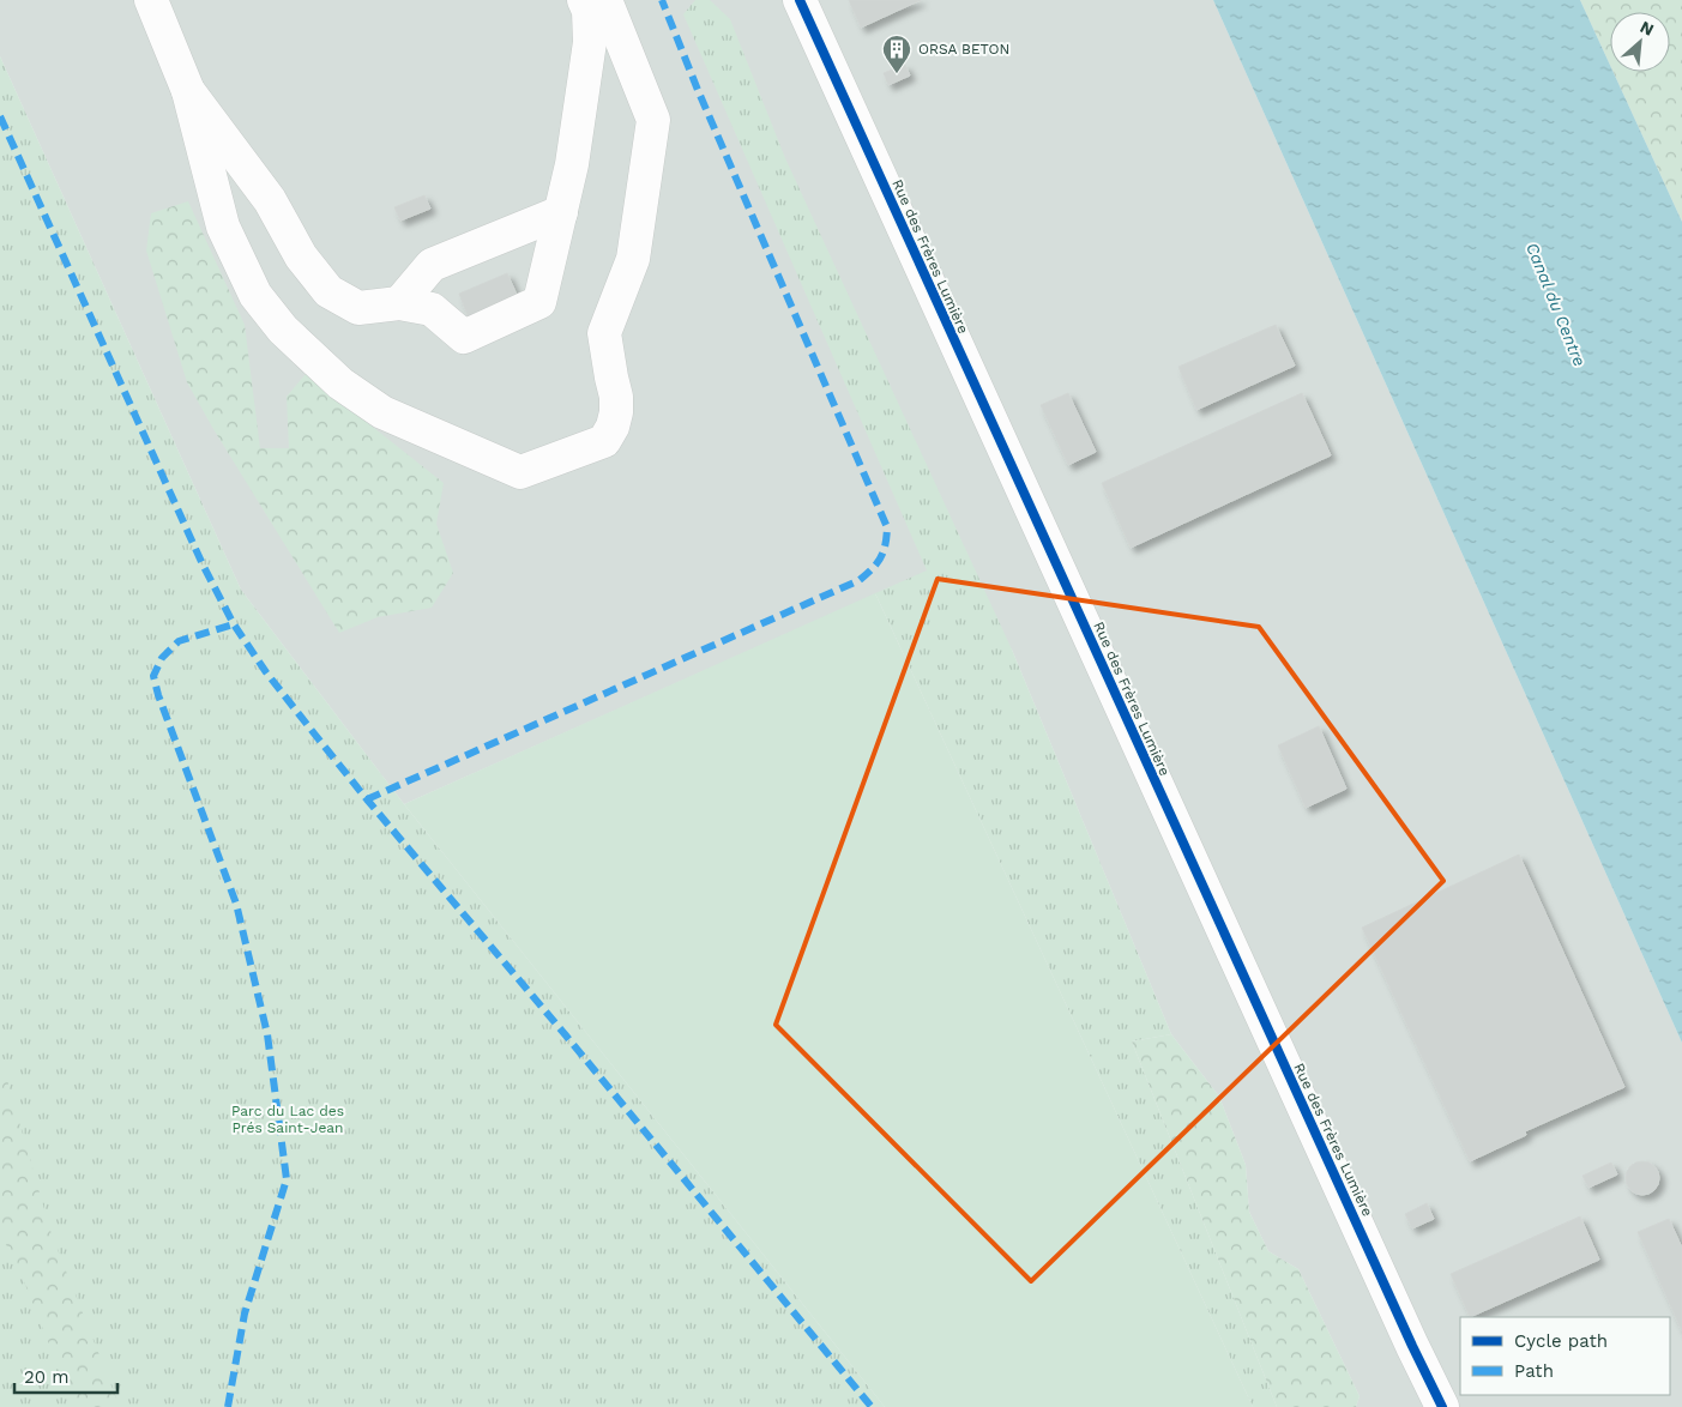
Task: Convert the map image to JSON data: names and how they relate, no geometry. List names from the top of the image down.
{
  "streets": {
    "street": ["Rue des Frères Lumière"]
  },
  "water": ["Canal du Centre"],
  "parks": ["Parc du Lac des Prés Saint-Jean"],
  "places": {
    "building": ["ORSA BETON"]
  },
  "legend": ["Cycle path", "Path"],
  "scale_bar": "20 m",
  "north": "top right"
}
